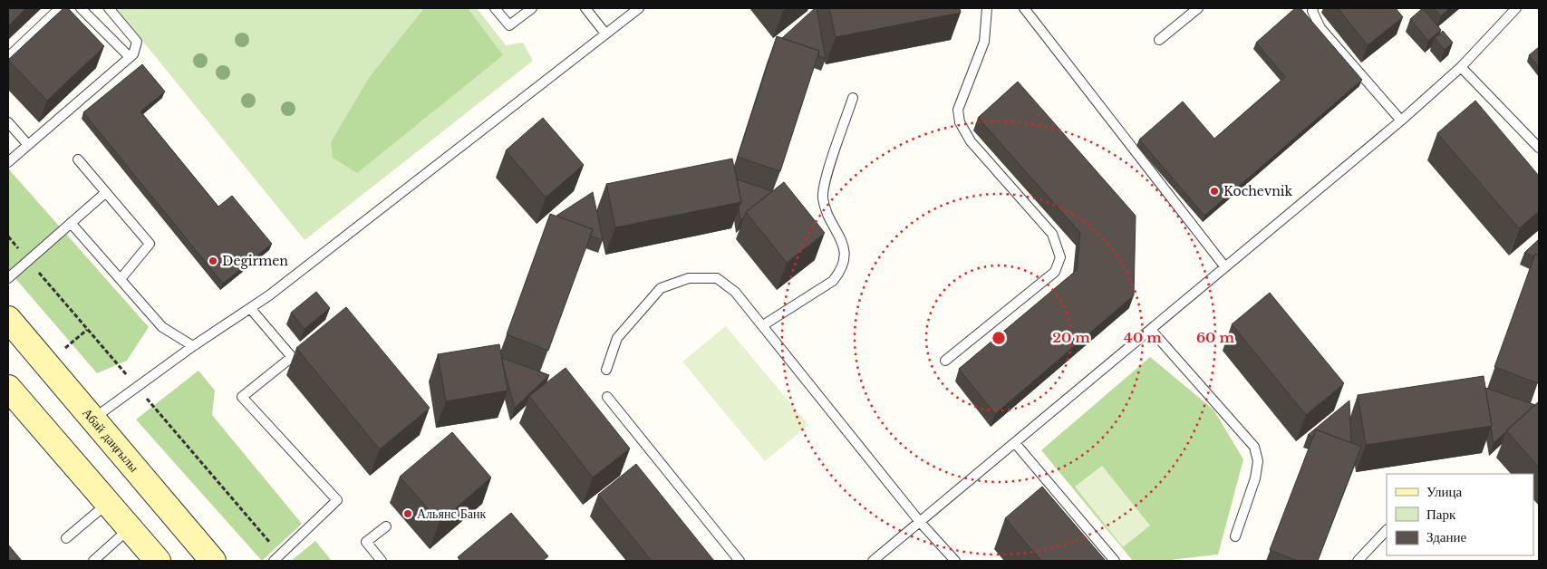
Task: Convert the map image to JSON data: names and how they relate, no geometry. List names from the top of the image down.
{
  "streets": {
    "main road": ["Абай даңғылы"]
  },
  "places": ["Kochevnik", "Degirmen", "Альянс Банк"],
  "legend": ["Улица", "Парк", "Здание"],
  "rings": ["20 m", "40 m", "60 m"]
}
